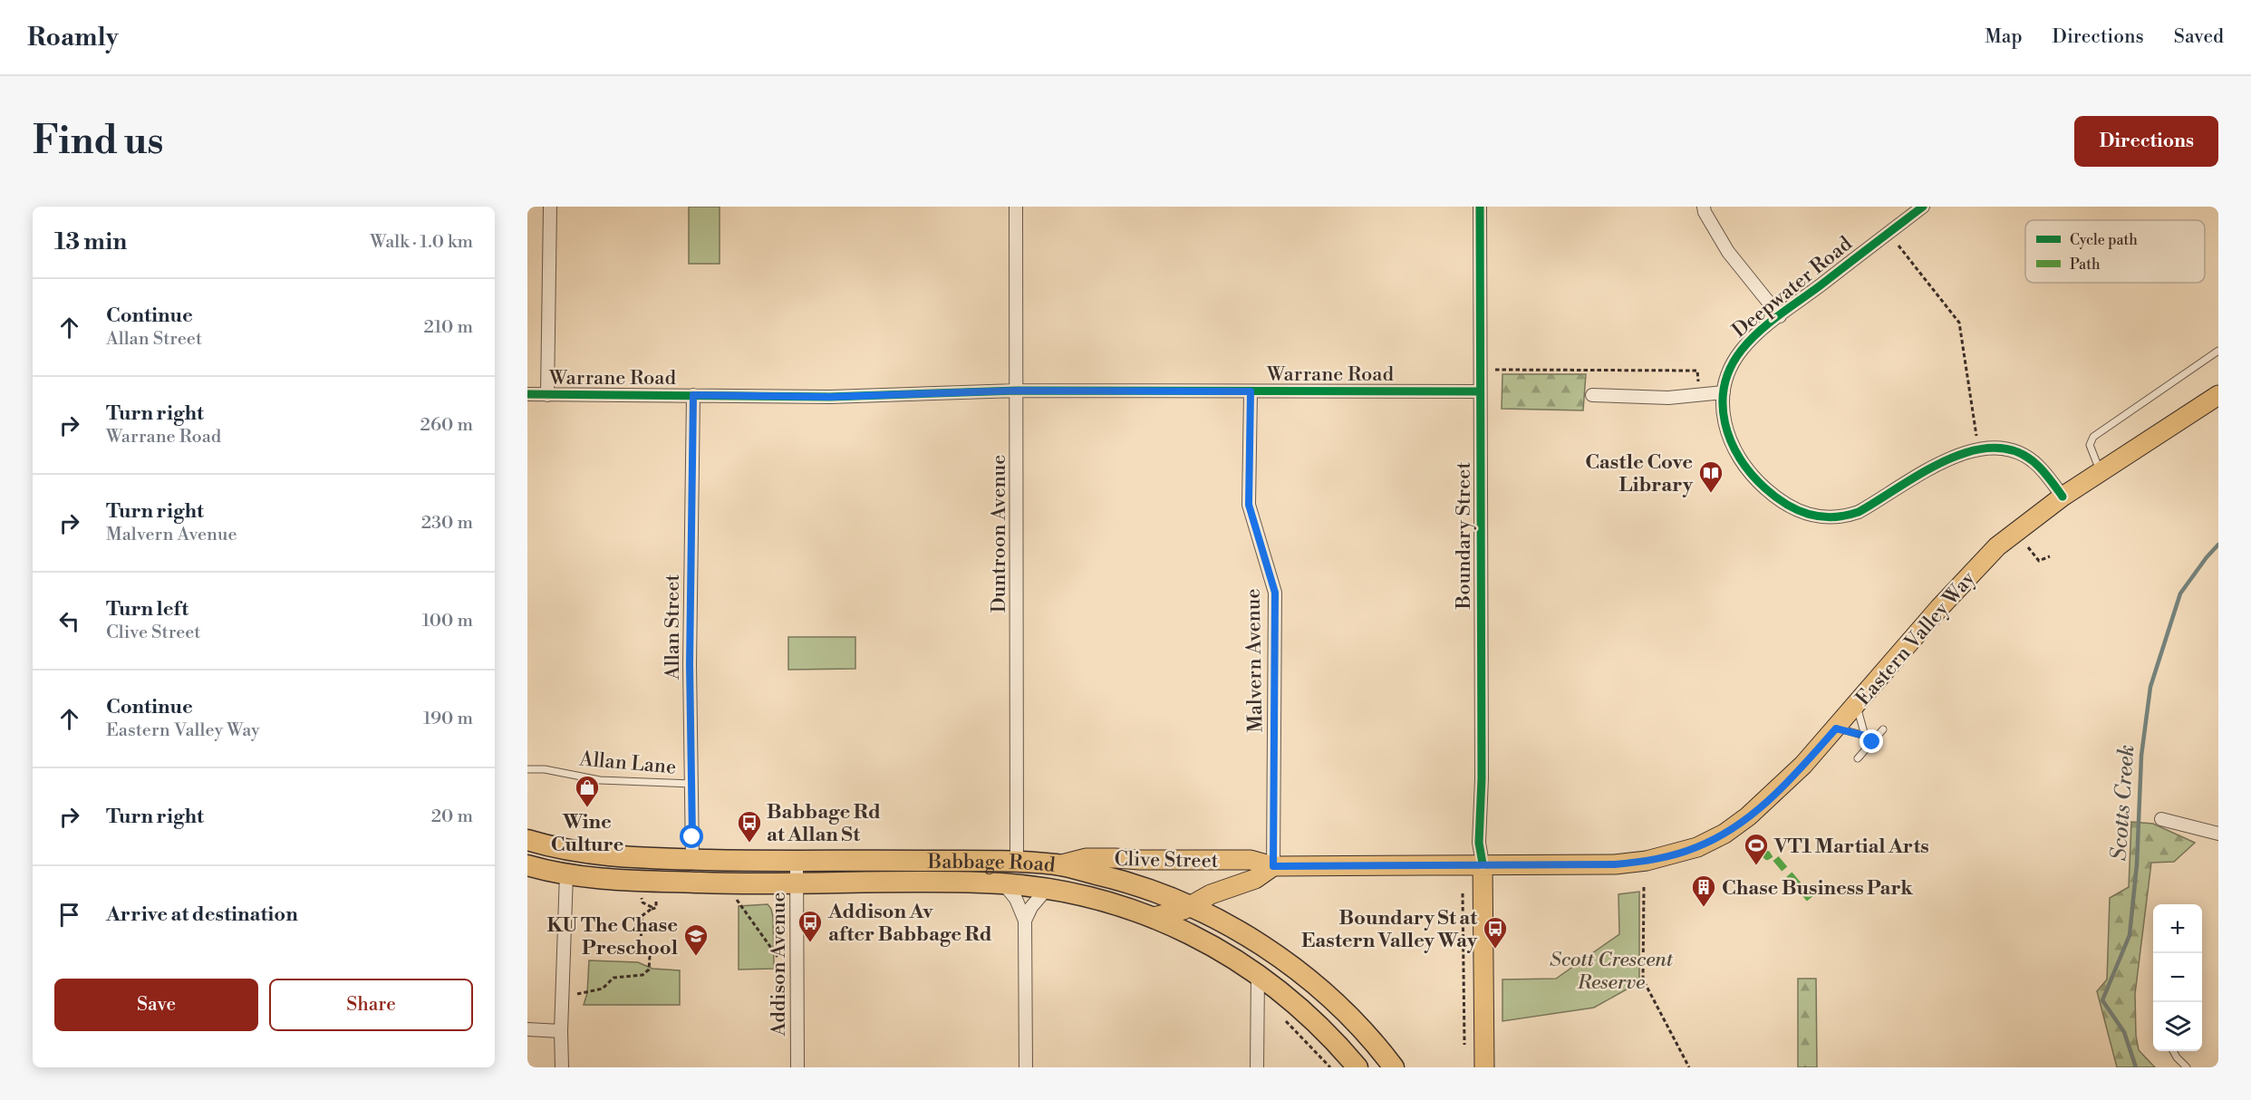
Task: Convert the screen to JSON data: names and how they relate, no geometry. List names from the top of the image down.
{
  "streets": {
    "highway": ["Babbage Road"],
    "main road": ["Boundary Street", "Eastern Valley Way", "Clive Street"],
    "street": [
      "Deepwater Road",
      "Warrane Road",
      "Duntroon Avenue",
      "Allan Street",
      "Malvern Avenue",
      "Addison Avenue"
    ],
    "lane": ["Allan Lane"]
  },
  "crossings": [
    ["Deepwater Road", "Eastern Valley Way"],
    ["Warrane Road", "Duntroon Avenue"],
    ["Warrane Road", "Boundary Street"],
    ["Warrane Road", "Allan Street"],
    ["Warrane Road", "Malvern Avenue"],
    ["Duntroon Avenue", "Babbage Road"],
    ["Boundary Street", "Eastern Valley Way"],
    ["Boundary Street", "Clive Street"],
    ["Allan Street", "Allan Lane"],
    ["Allan Street", "Babbage Road"],
    ["Eastern Valley Way", "Clive Street"],
    ["Malvern Avenue", "Clive Street"],
    ["Clive Street", "Babbage Road"],
    ["Babbage Road", "Addison Avenue"]
  ],
  "water": ["Scotts Creek"],
  "parks": ["Scott Crescent Reserve"],
  "places": {
    "library": ["Castle Cove Library"],
    "shop": ["Wine Culture"],
    "bus stop": ["Babbage Rd at Allan St", "Addison Av after Babbage Rd", "Boundary St at Eastern Valley Way"],
    "sports": ["VT1 Martial Arts"],
    "building": ["Chase Business Park"],
    "school or university": ["KU The Chase Preschool"]
  },
  "legend": ["Cycle path", "Path"],
  "page": {
    "header": "Roamly",
    "nav": ["Map", "Directions", "Saved"],
    "buttons": [
      "Directions",
      ["Save", "Share"]
    ],
    "title": "Find us",
    "heading": ["13 min", "Walk · 1.0 km"],
    "list": [
      ["Continue", "Allan Street", "210 m"],
      ["Turn right", "Warrane Road", "260 m"],
      ["Turn right", "Malvern Avenue", "230 m"],
      ["Turn left", "Clive Street", "100 m"],
      ["Continue", "Eastern Valley Way", "190 m"],
      ["Turn right", "20 m"],
      "Arrive at destination"
    ],
    "map_buttons": ["+", "−"]
  }
}
